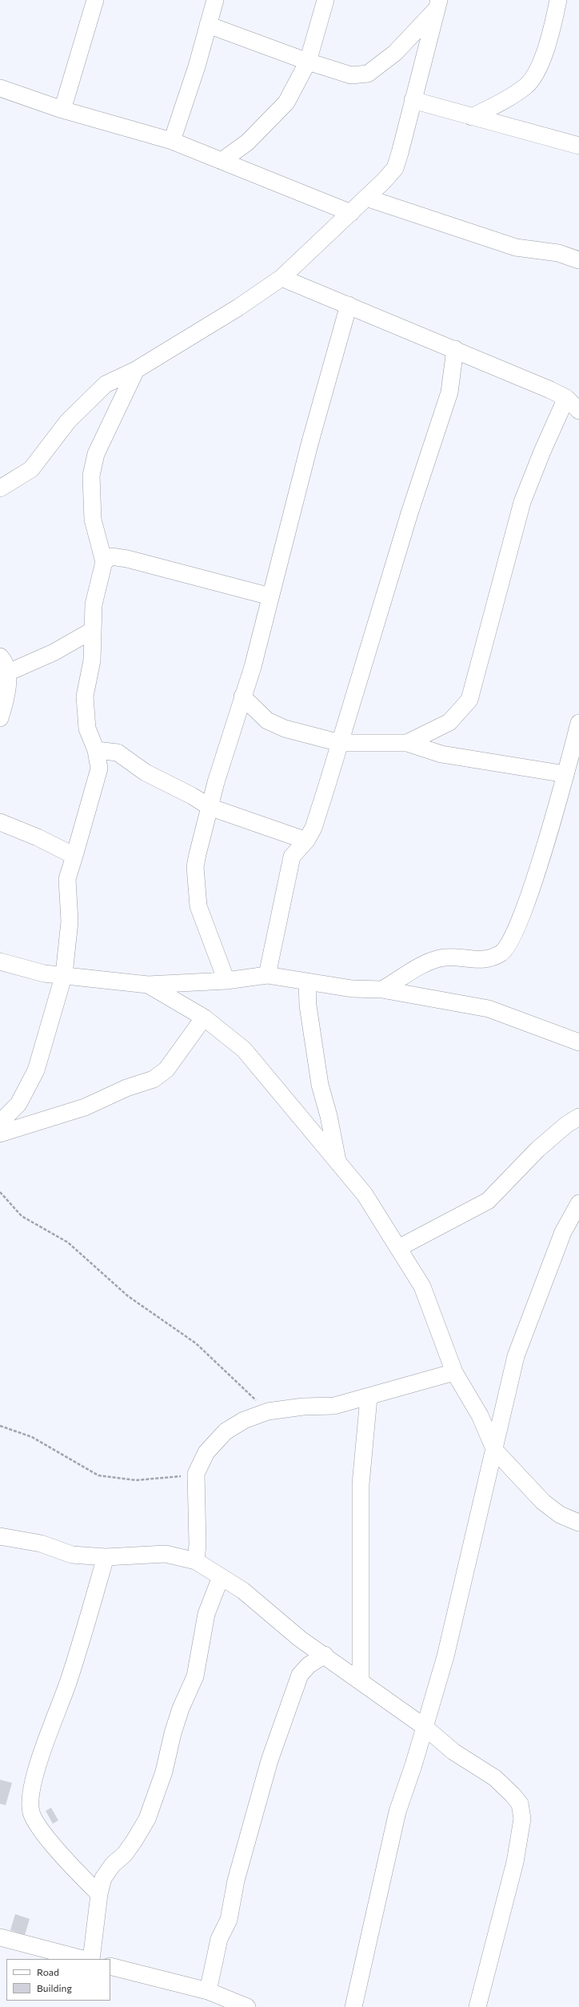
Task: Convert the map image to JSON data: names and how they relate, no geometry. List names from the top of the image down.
{
  "legend": ["Road", "Building"]
}
